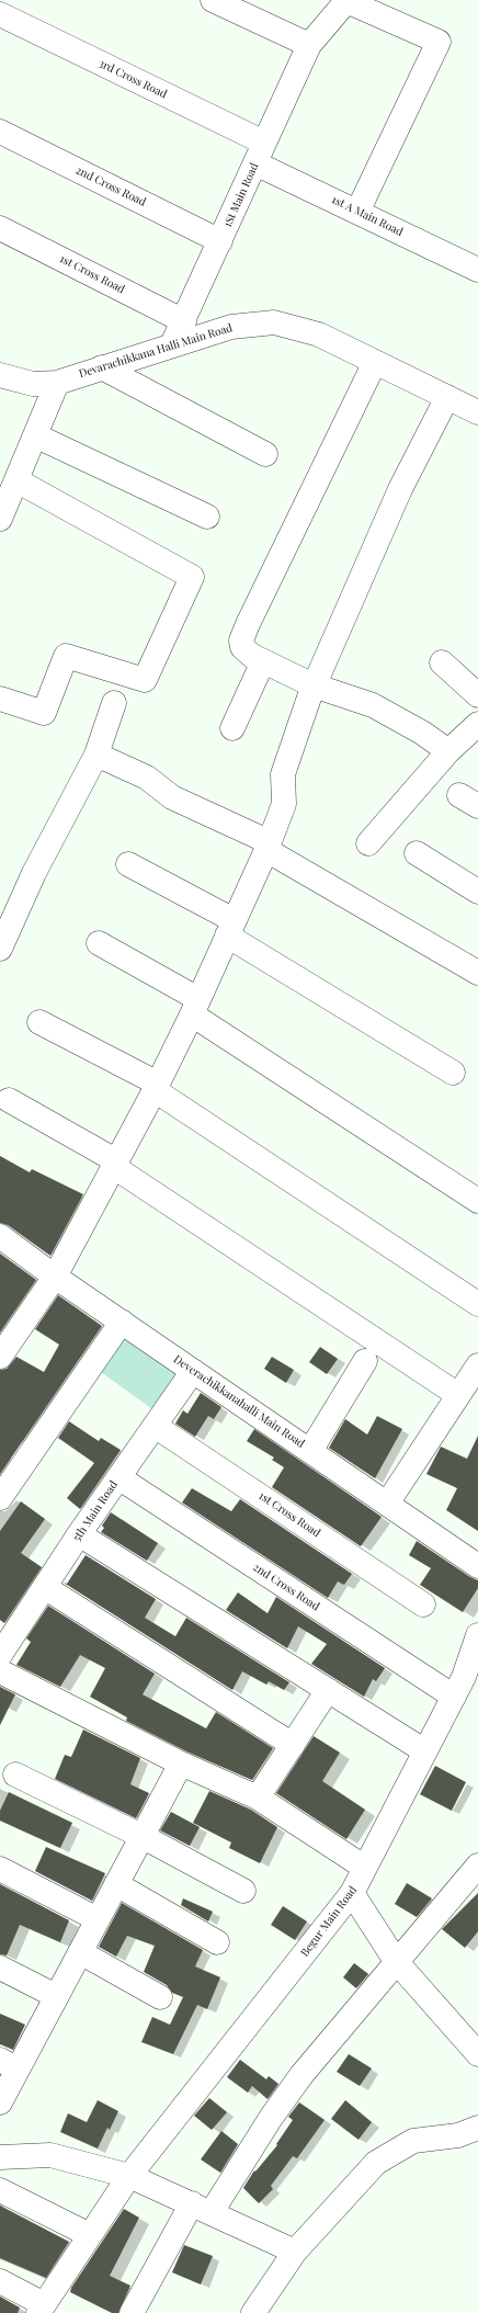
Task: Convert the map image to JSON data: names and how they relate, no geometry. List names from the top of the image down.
{
  "streets": {
    "street": [
      "3rd Cross Road",
      "2nd Cross Road",
      "1St Main Road",
      "1st A Main Road",
      "1st Cross Road",
      "Devarachikkana Halli Main Road",
      "Deverachikkanahalli Main Road",
      "5th Main Road",
      "Begur Main Road"
    ]
  },
  "crossings": [
    ["3rd Cross Road", "1St Main Road"],
    ["3rd Cross Road", "1st A Main Road"],
    ["2nd Cross Road", "1St Main Road"],
    ["2nd Cross Road", "5th Main Road"],
    ["2nd Cross Road", "Begur Main Road"],
    ["1St Main Road", "1st A Main Road"],
    ["1St Main Road", "1st Cross Road"],
    ["1St Main Road", "Devarachikkana Halli Main Road"],
    ["1st Cross Road", "5th Main Road"],
    ["Deverachikkanahalli Main Road", "5th Main Road"]
  ]
}
